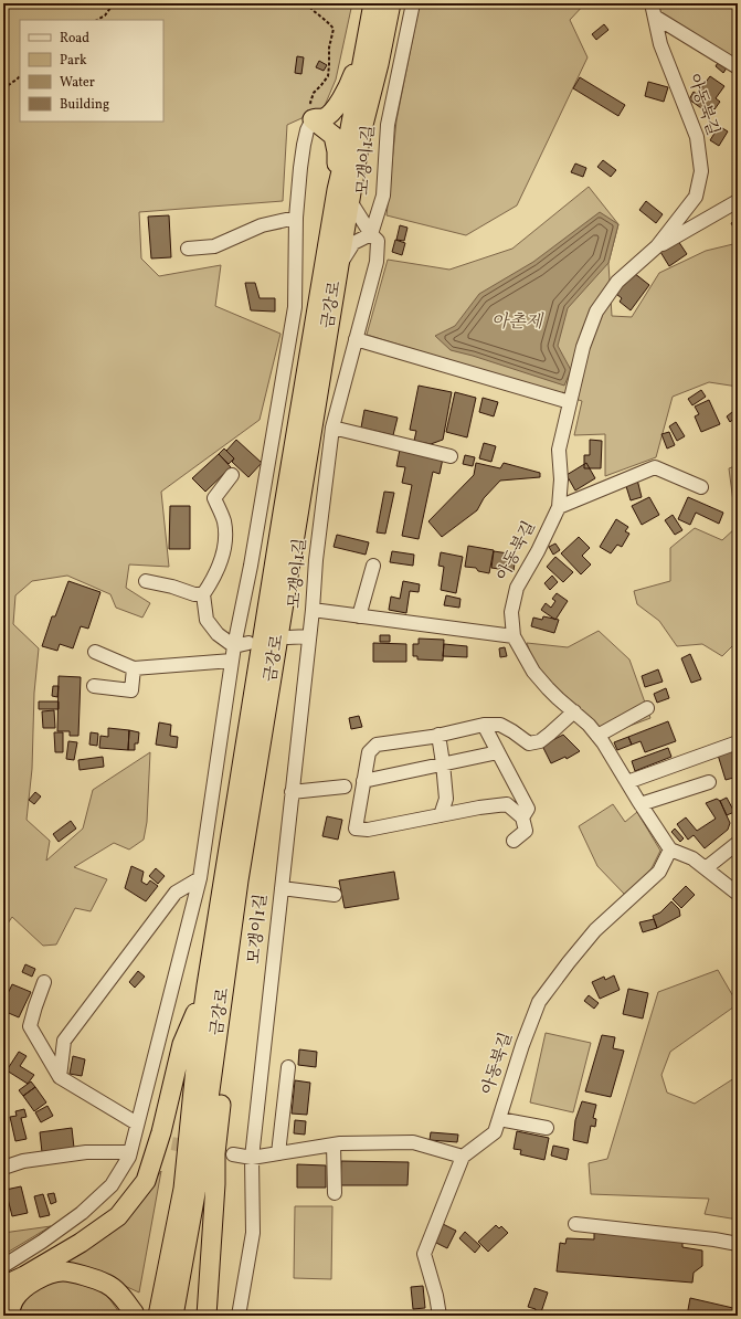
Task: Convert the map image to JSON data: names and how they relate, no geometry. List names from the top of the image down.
{
  "streets": {
    "highway": ["금강로"],
    "street": ["아동북길", "모갱이1길"]
  },
  "water": ["아촌제"],
  "legend": [
    "Road",
    "Park",
    "Water",
    "Building"
  ]
}
